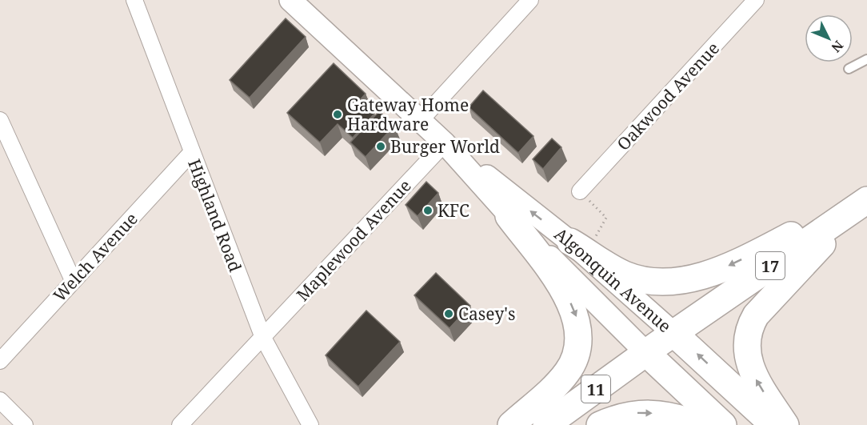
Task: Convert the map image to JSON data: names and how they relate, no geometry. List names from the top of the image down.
{
  "streets": {
    "highway": ["17", "Algonquin Avenue", "11"],
    "street": [
      "Oakwood Avenue",
      "Highland Road",
      "Maplewood Avenue",
      "Welch Avenue"
    ]
  },
  "crossings": [
    ["Highland Road", "Maplewood Avenue"],
    ["Highland Road", "Welch Avenue"],
    ["Maplewood Avenue", "Algonquin Avenue"],
    ["17", "Algonquin Avenue"],
    ["17", "11"],
    ["Algonquin Avenue", "11"]
  ],
  "places": [
    "Gateway Home Hardware",
    "Burger World",
    "KFC",
    "Casey's"
  ],
  "north": "bottom right"
}
